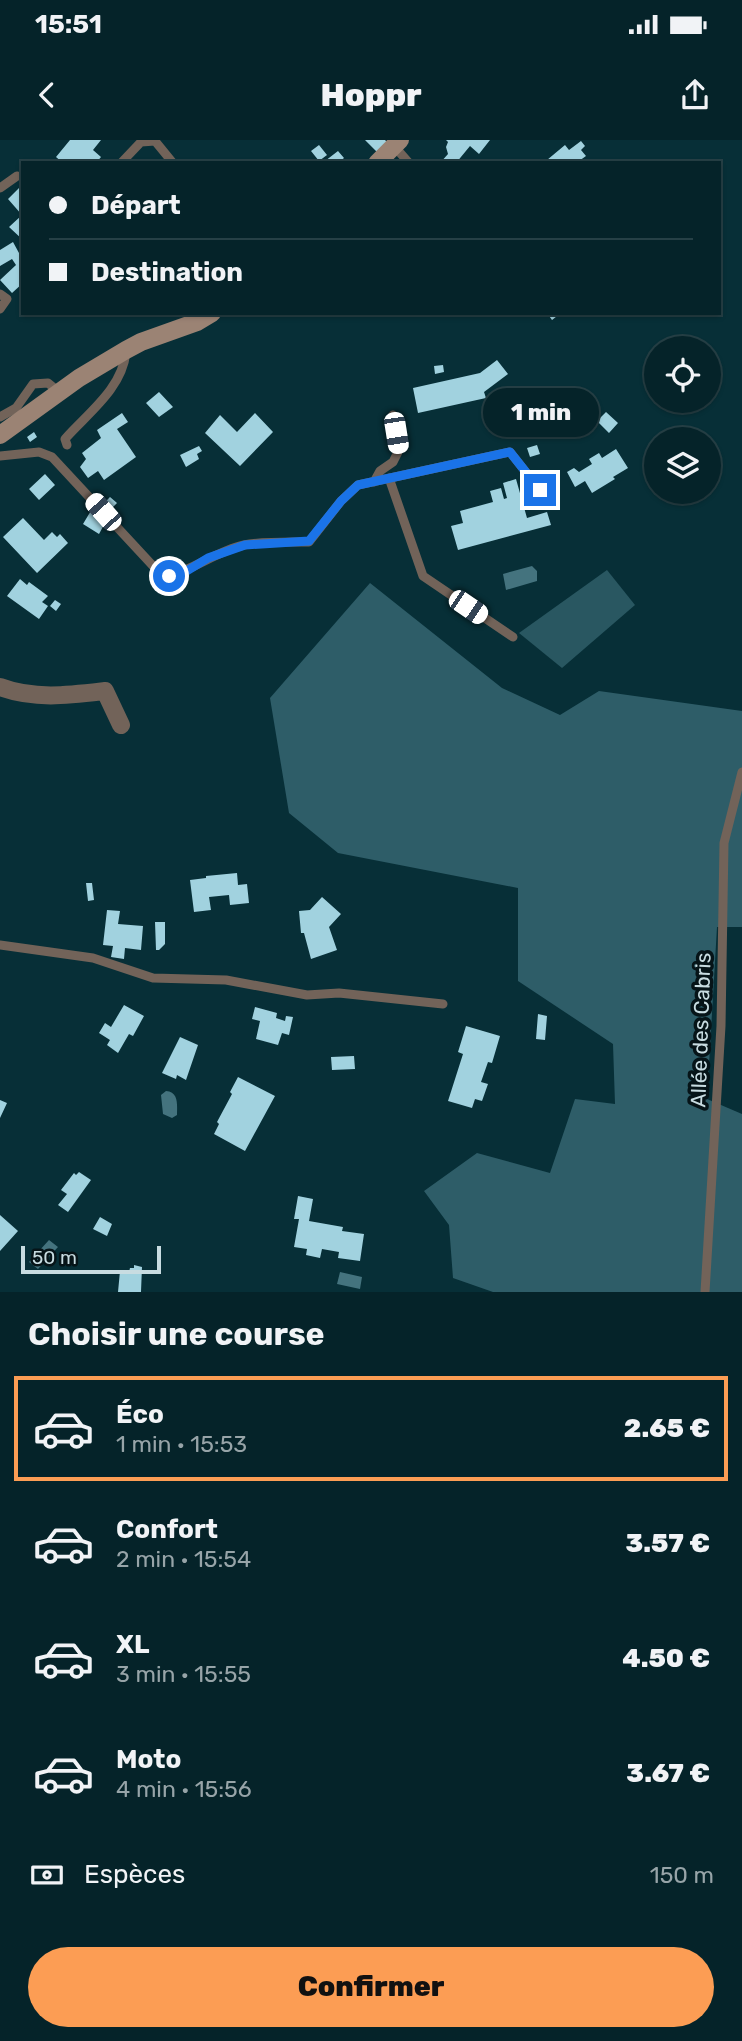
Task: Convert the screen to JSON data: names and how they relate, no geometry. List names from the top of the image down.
{
  "streets": {
    "lane": ["Allée des Cabris"]
  },
  "scale_bar": "50 m",
  "page": {
    "status": "15:51",
    "header": "Hoppr",
    "banner": ["Départ", "Destination"],
    "bubble": "1 min",
    "scale": "50 m",
    "heading": "Choisir une course",
    "list": [
      {
        "name": "Éco",
        "note": "1 min · 15:53",
        "value": "2.65 €"
      },
      {
        "name": "Confort",
        "note": "2 min · 15:54",
        "value": "3.57 €"
      },
      {
        "name": "XL",
        "note": "3 min · 15:55",
        "value": "4.50 €"
      },
      {
        "name": "Moto",
        "note": "4 min · 15:56",
        "value": "3.67 €"
      }
    ],
    "pay": ["Espèces", "150 m"],
    "buttons": "Confirmer"
  }
}
